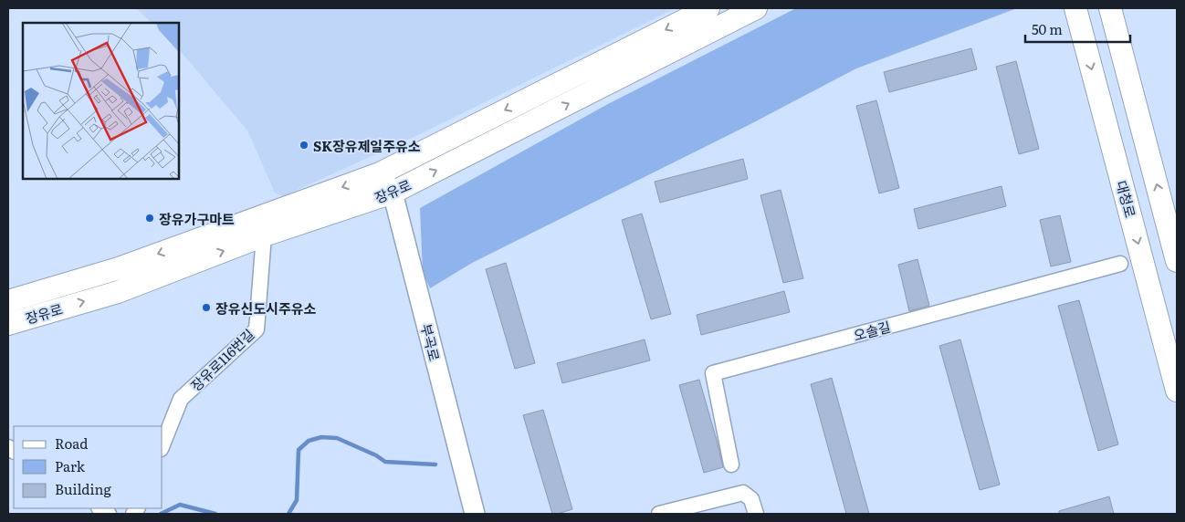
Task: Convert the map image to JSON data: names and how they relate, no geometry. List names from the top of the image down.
{
  "streets": {
    "main road": ["장유로", "대청로"],
    "street": ["오솔길", "부곡로", "장유로116번길"]
  },
  "crossings": [
    ["장유로", "부곡로"],
    ["장유로", "장유로116번길"]
  ],
  "places": ["SK장유제일주유소", "장유가구마트", "장유신도시주유소"],
  "legend": ["Road", "Park", "Building"],
  "scale_bar": "50 m"
}
